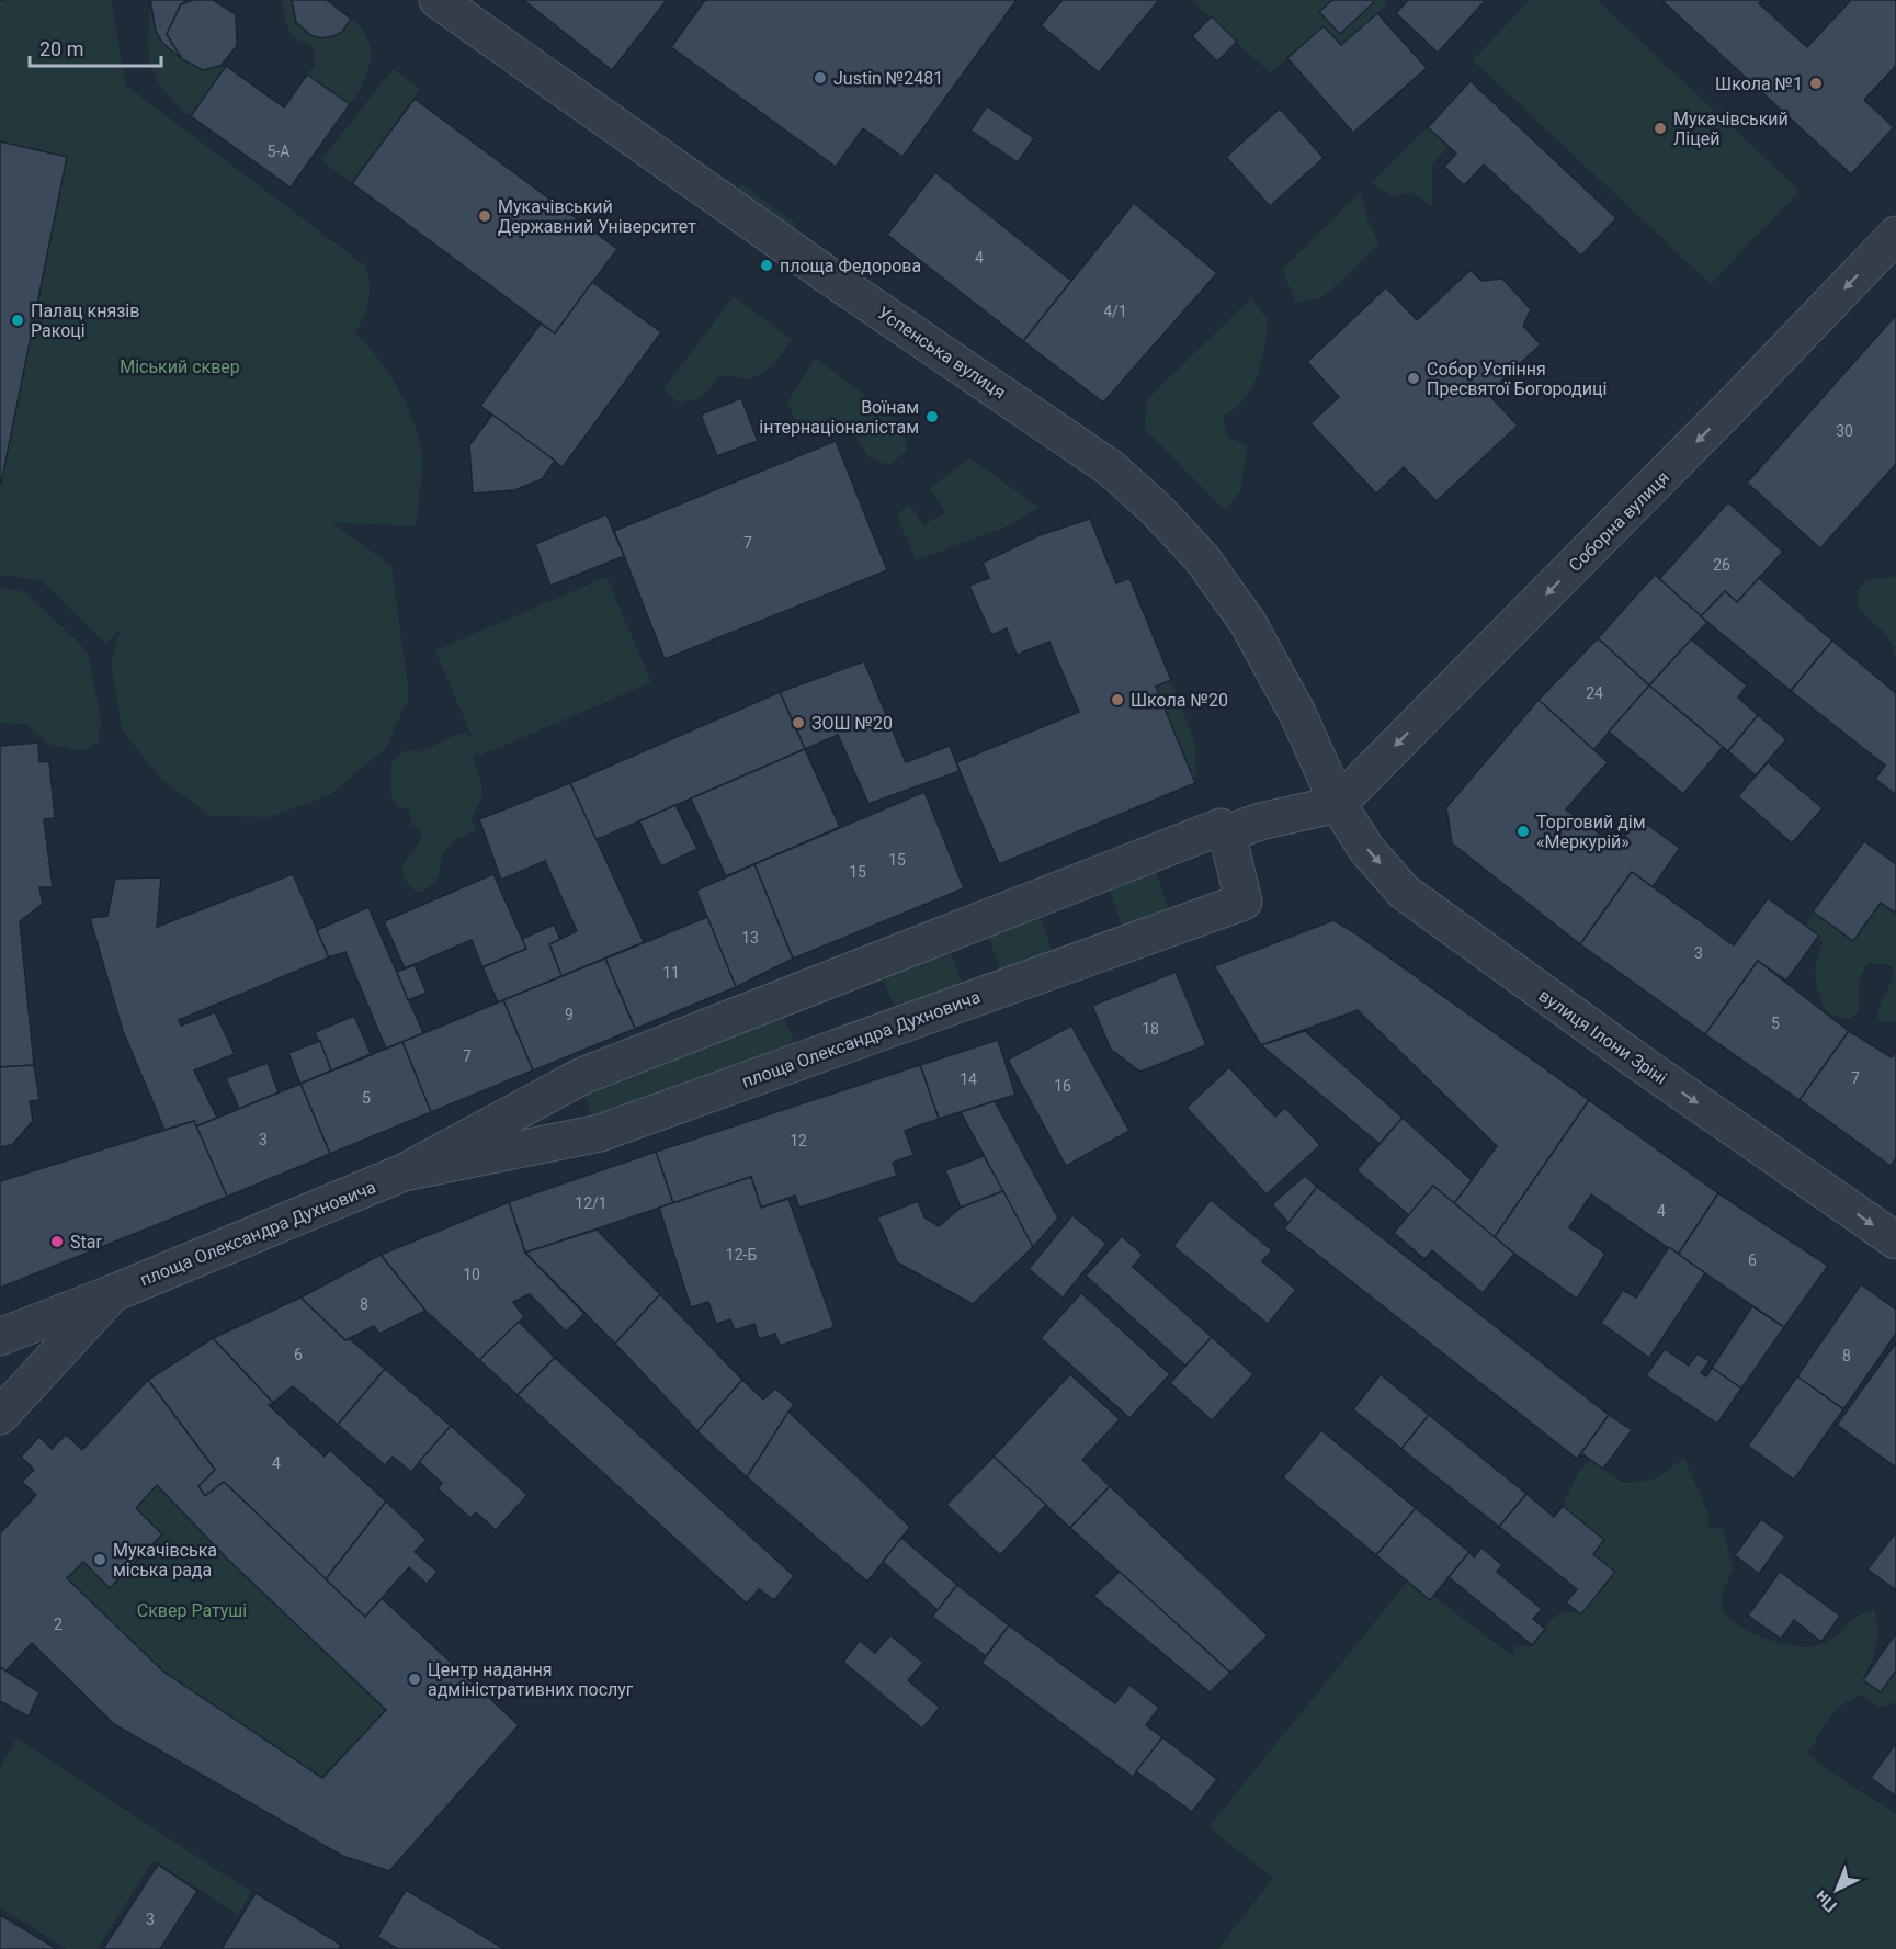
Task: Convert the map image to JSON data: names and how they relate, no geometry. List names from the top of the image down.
{
  "streets": {
    "street": [
      "Успенська вулиця",
      "Соборна вулиця",
      "вулиця Ілони Зріні",
      "площа Олександра Духновича"
    ]
  },
  "crossings": [
    ["Успенська вулиця", "Соборна вулиця"],
    ["Успенська вулиця", "вулиця Ілони Зріні"],
    ["Успенська вулиця", "площа Олександра Духновича"],
    ["Соборна вулиця", "вулиця Ілони Зріні"],
    ["Соборна вулиця", "площа Олександра Духновича"],
    ["вулиця Ілони Зріні", "площа Олександра Духновича"]
  ],
  "one_way": ["Соборна вулиця", "вулиця Ілони Зріні"],
  "parks": ["Міський сквер", "Сквер Ратуші"],
  "places": [
    "Justin №2481",
    "Школа №1",
    "Мукачівський Ліцей",
    "Мукачівський Державний Університет",
    "площа Федорова",
    "Палац князів Ракоці",
    "Собор Успіння Пресвятої Богородиці",
    "Воїнам інтернаціоналістам",
    "Школа №20",
    "ЗОШ №20",
    "Торговий дім «Меркурій»",
    "Star",
    "Мукачівська міська рада",
    "Центр надання адміністративних послуг"
  ],
  "house_numbers": [
    "5-А",
    "4",
    "4/1",
    "30",
    "7",
    "26",
    "24",
    "15",
    "15",
    "13",
    "3",
    "11",
    "9",
    "5",
    "18",
    "7",
    "7",
    "14",
    "16",
    "5",
    "3",
    "12",
    "12/1",
    "4",
    "12-Б",
    "6",
    "10",
    "8",
    "6",
    "8",
    "4",
    "2",
    "3"
  ],
  "scale_bar": "20 m",
  "north": "bottom left"
}
